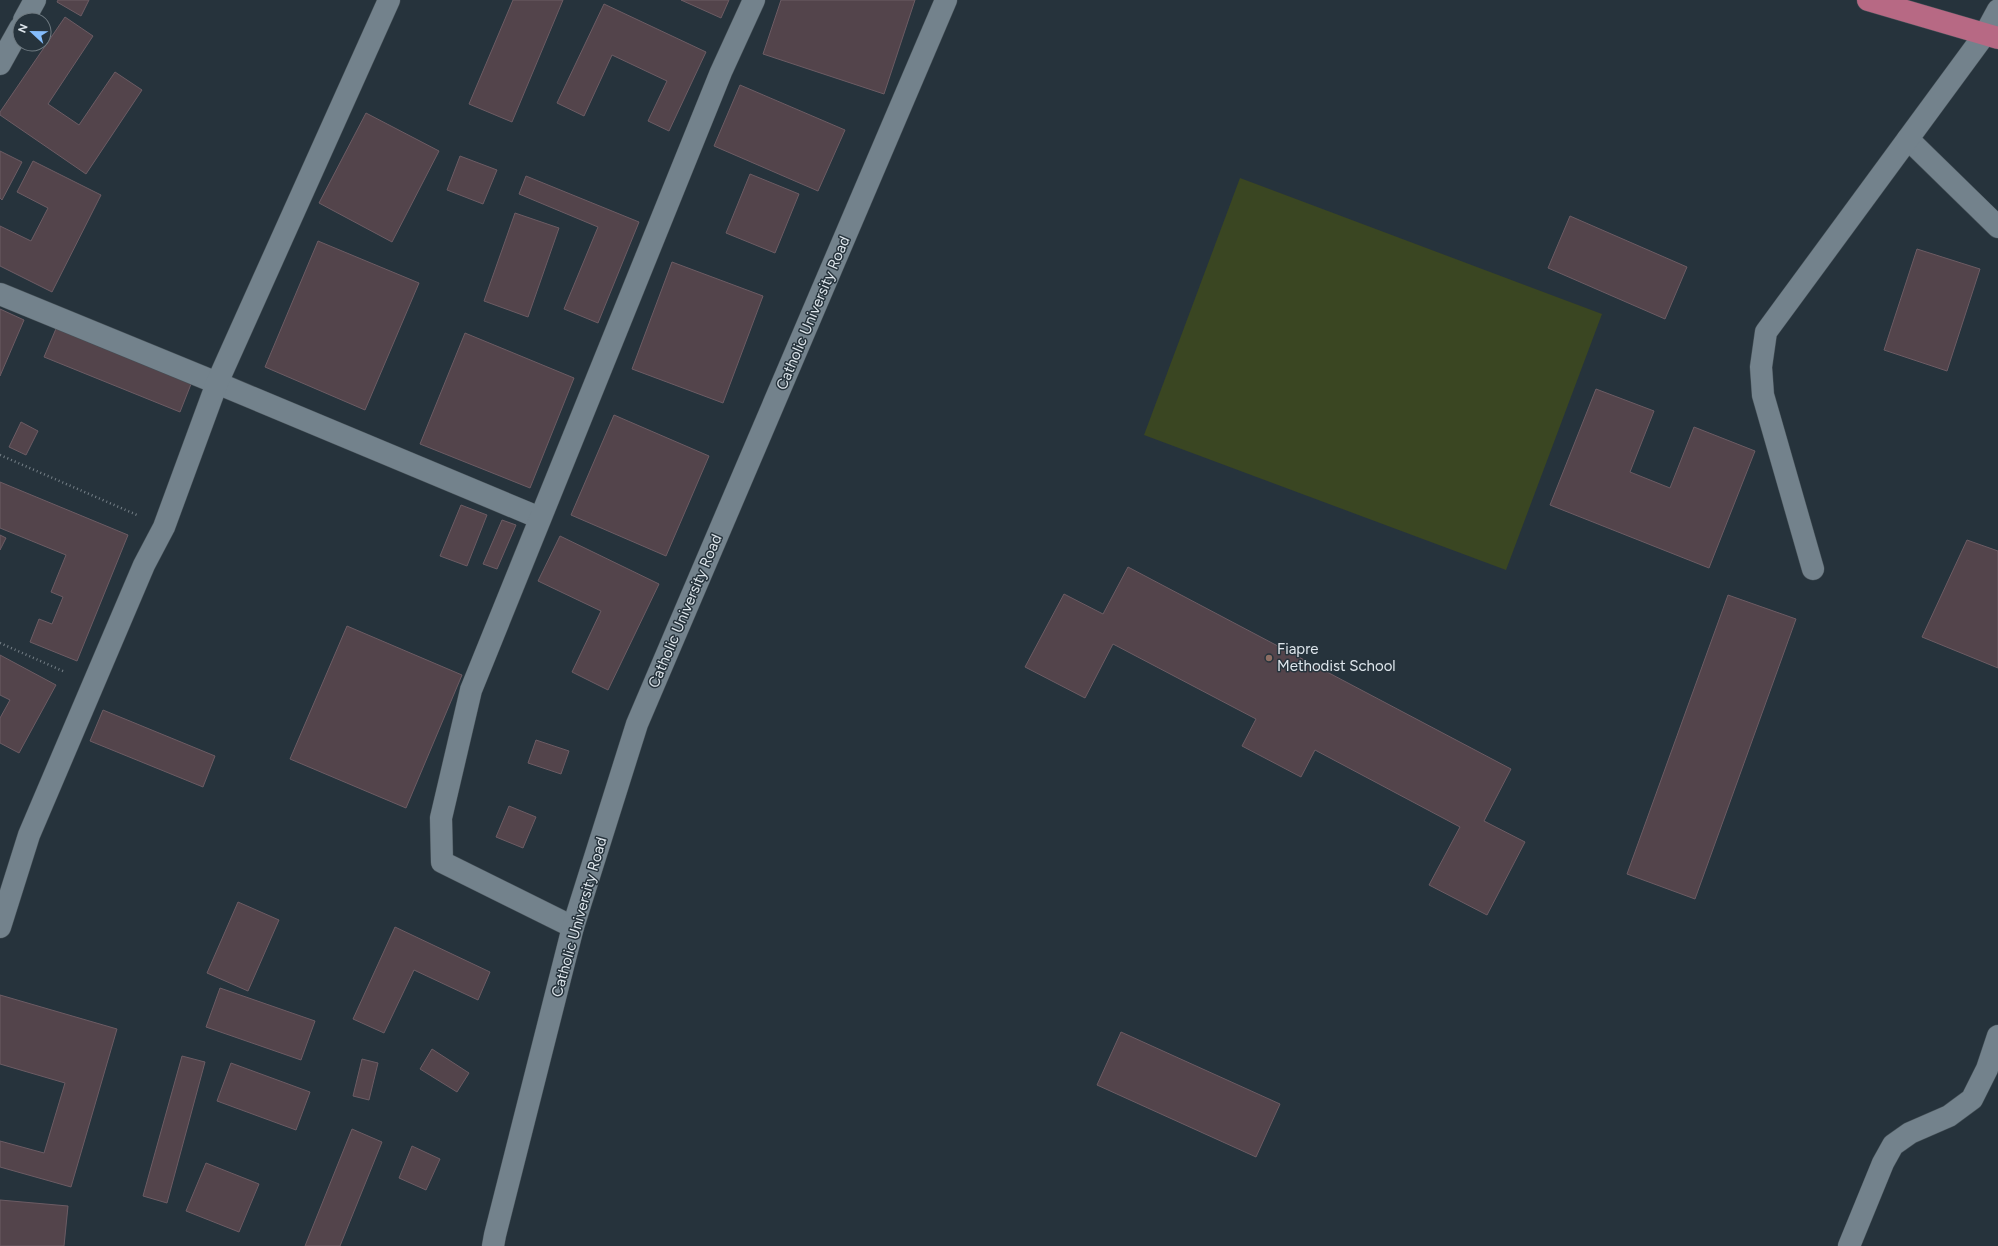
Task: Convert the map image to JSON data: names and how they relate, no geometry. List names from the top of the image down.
{
  "streets": {
    "street": ["Catholic University Road"]
  },
  "places": ["Fiapre Methodist School"],
  "north": "left"
}
